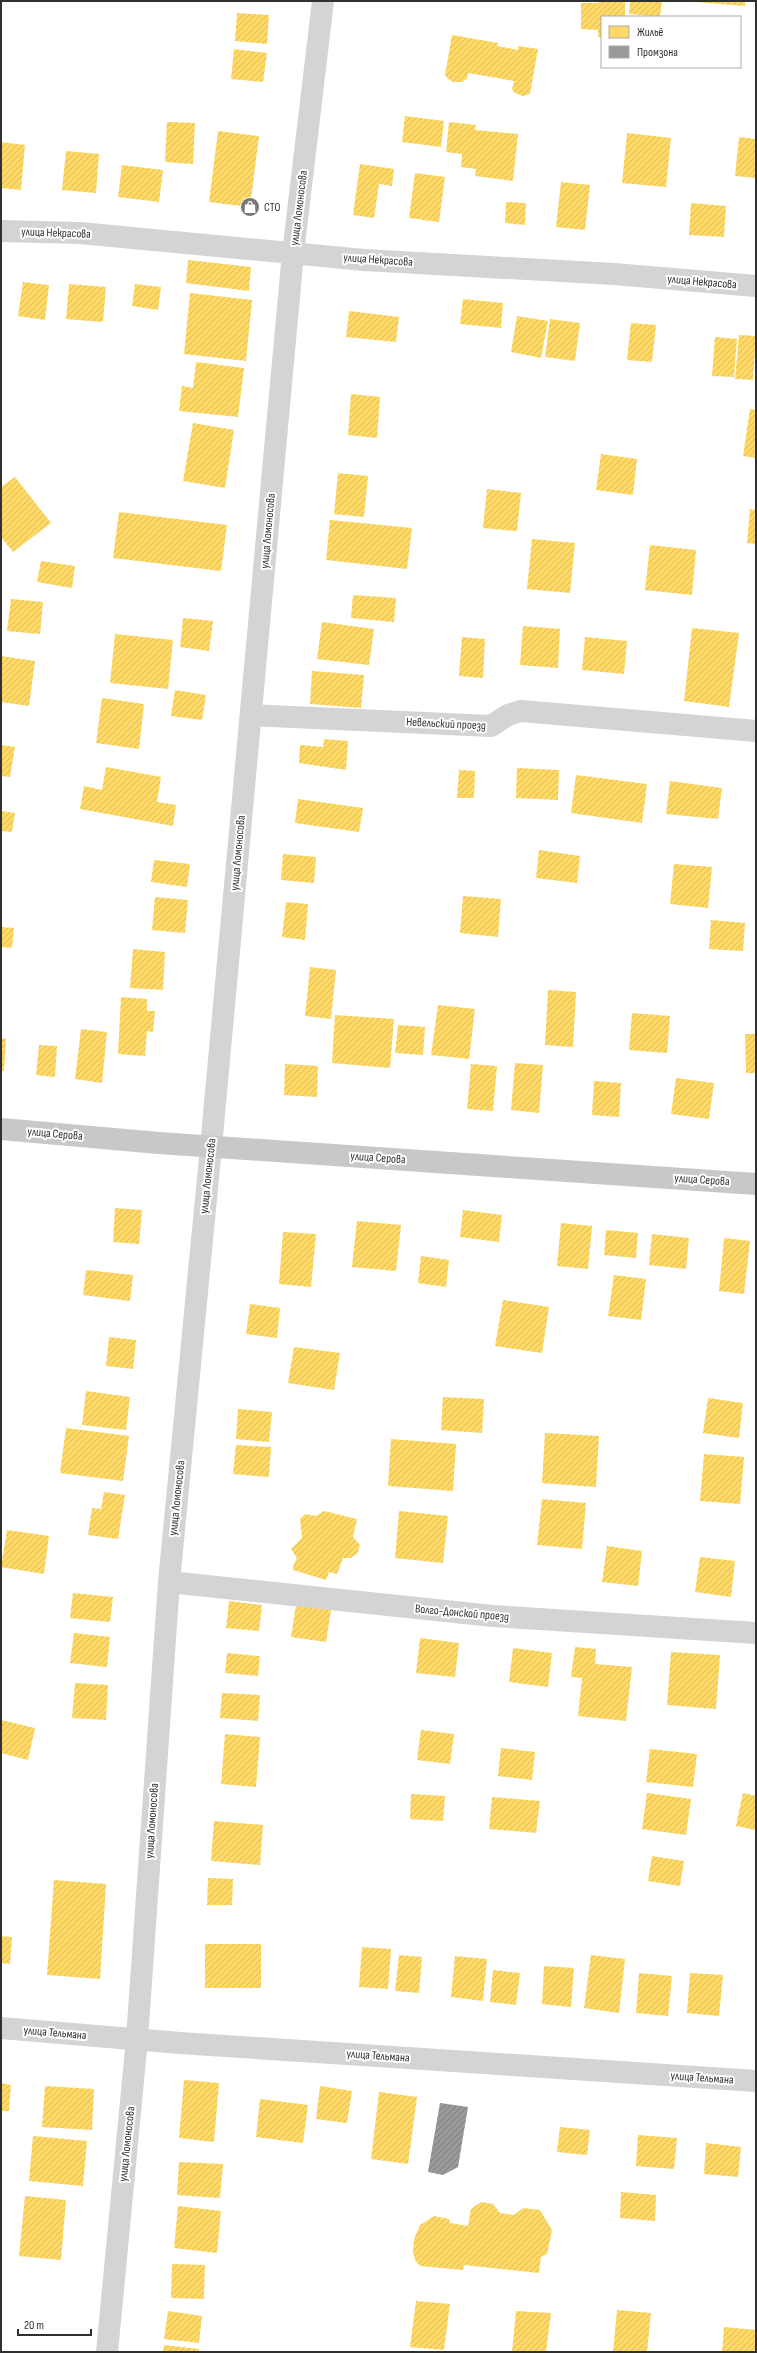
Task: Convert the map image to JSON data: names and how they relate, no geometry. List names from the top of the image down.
{
  "streets": {
    "main road": ["улица Серова"],
    "street": [
      "улица Ломоносова",
      "улица Некрасова",
      "Невельский проезд",
      "Волго-Донской проезд",
      "улица Тельмана"
    ]
  },
  "crossings": [
    ["улица Ломоносова", "улица Некрасова"],
    ["улица Ломоносова", "Невельский проезд"],
    ["улица Ломоносова", "улица Серова"],
    ["улица Ломоносова", "Волго-Донской проезд"],
    ["улица Ломоносова", "улица Тельмана"]
  ],
  "places": {
    "shop": ["СТО"]
  },
  "legend": ["Жильё", "Промзона"],
  "scale_bar": "20 m"
}
